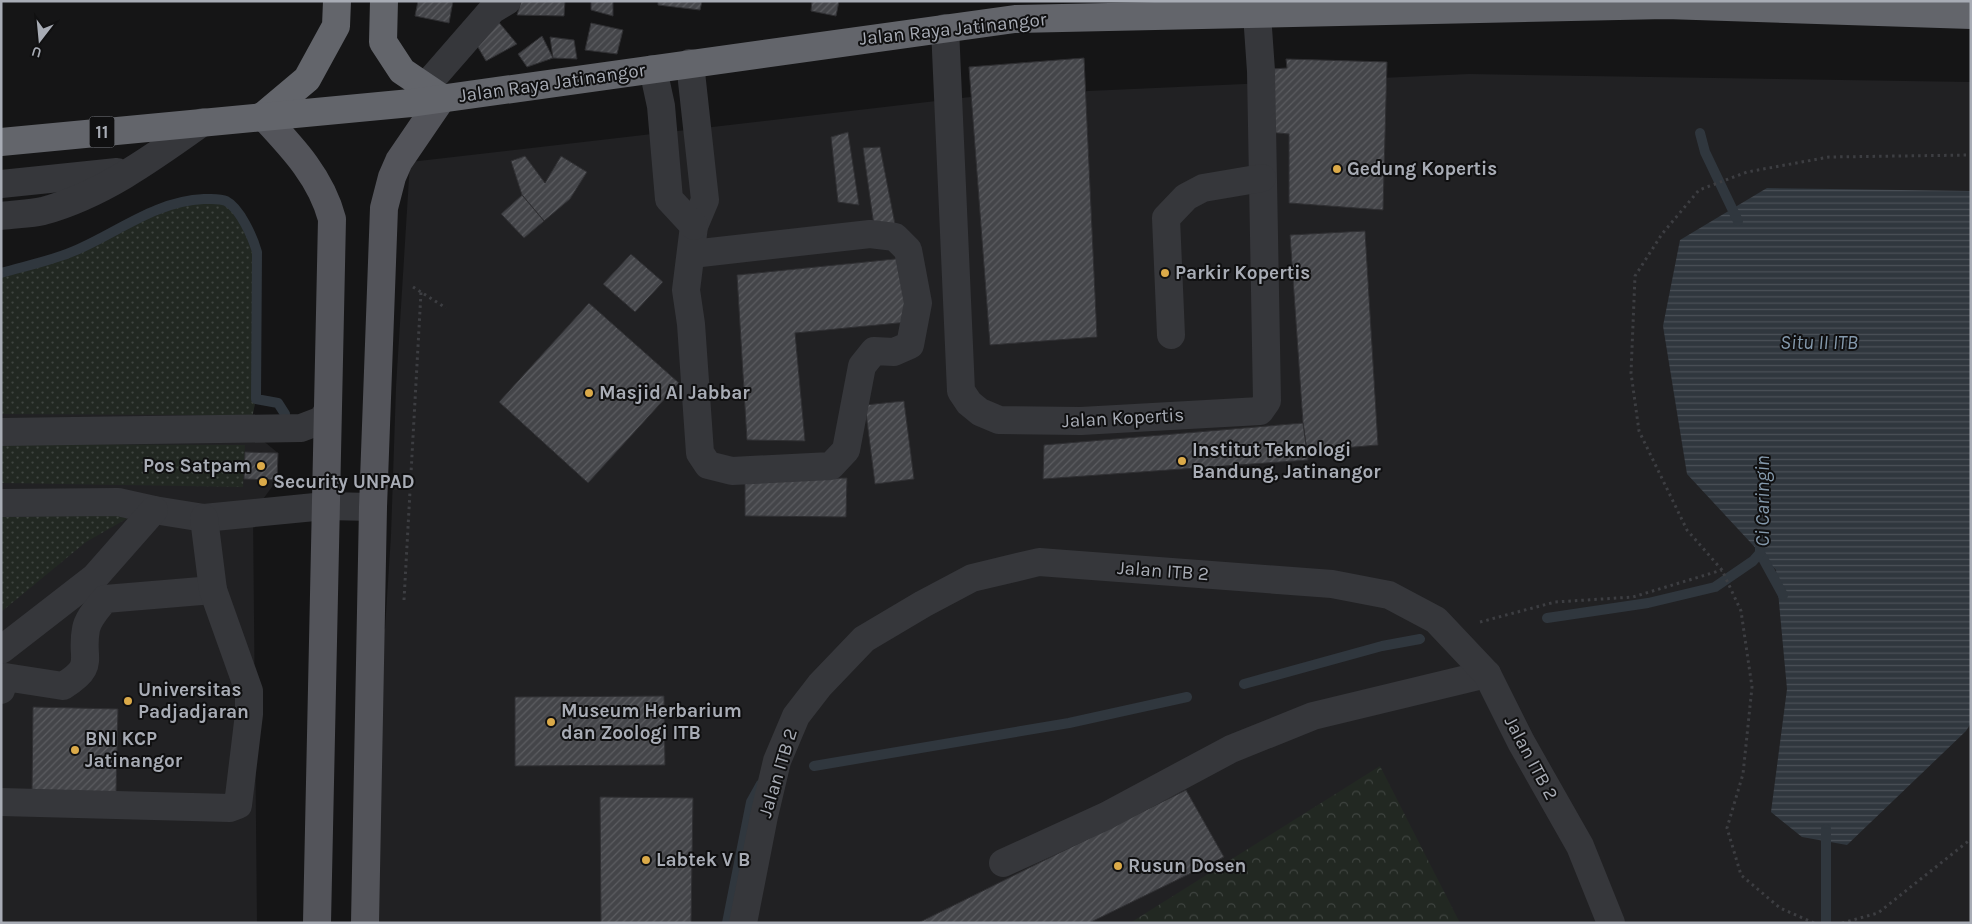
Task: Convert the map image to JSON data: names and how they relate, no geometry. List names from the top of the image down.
{
  "streets": {
    "highway": ["Jalan Raya Jatinangor", "11"],
    "street": ["Jalan Kopertis", "Jalan ITB 2"]
  },
  "crossings": [
    ["Jalan Raya Jatinangor", "Jalan Kopertis"]
  ],
  "water": ["Situ II ITB", "Ci Caringin"],
  "places": [
    "Gedung Kopertis",
    "Parkir Kopertis",
    "Masjid Al Jabbar",
    "Institut Teknologi Bandung, Jatinangor",
    "Pos Satpam",
    "Security UNPAD",
    "Universitas Padjadjaran",
    "Museum Herbarium dan Zoologi ITB",
    "BNI KCP Jatinangor",
    "Labtek V B",
    "Rusun Dosen"
  ],
  "north": "bottom"
}
